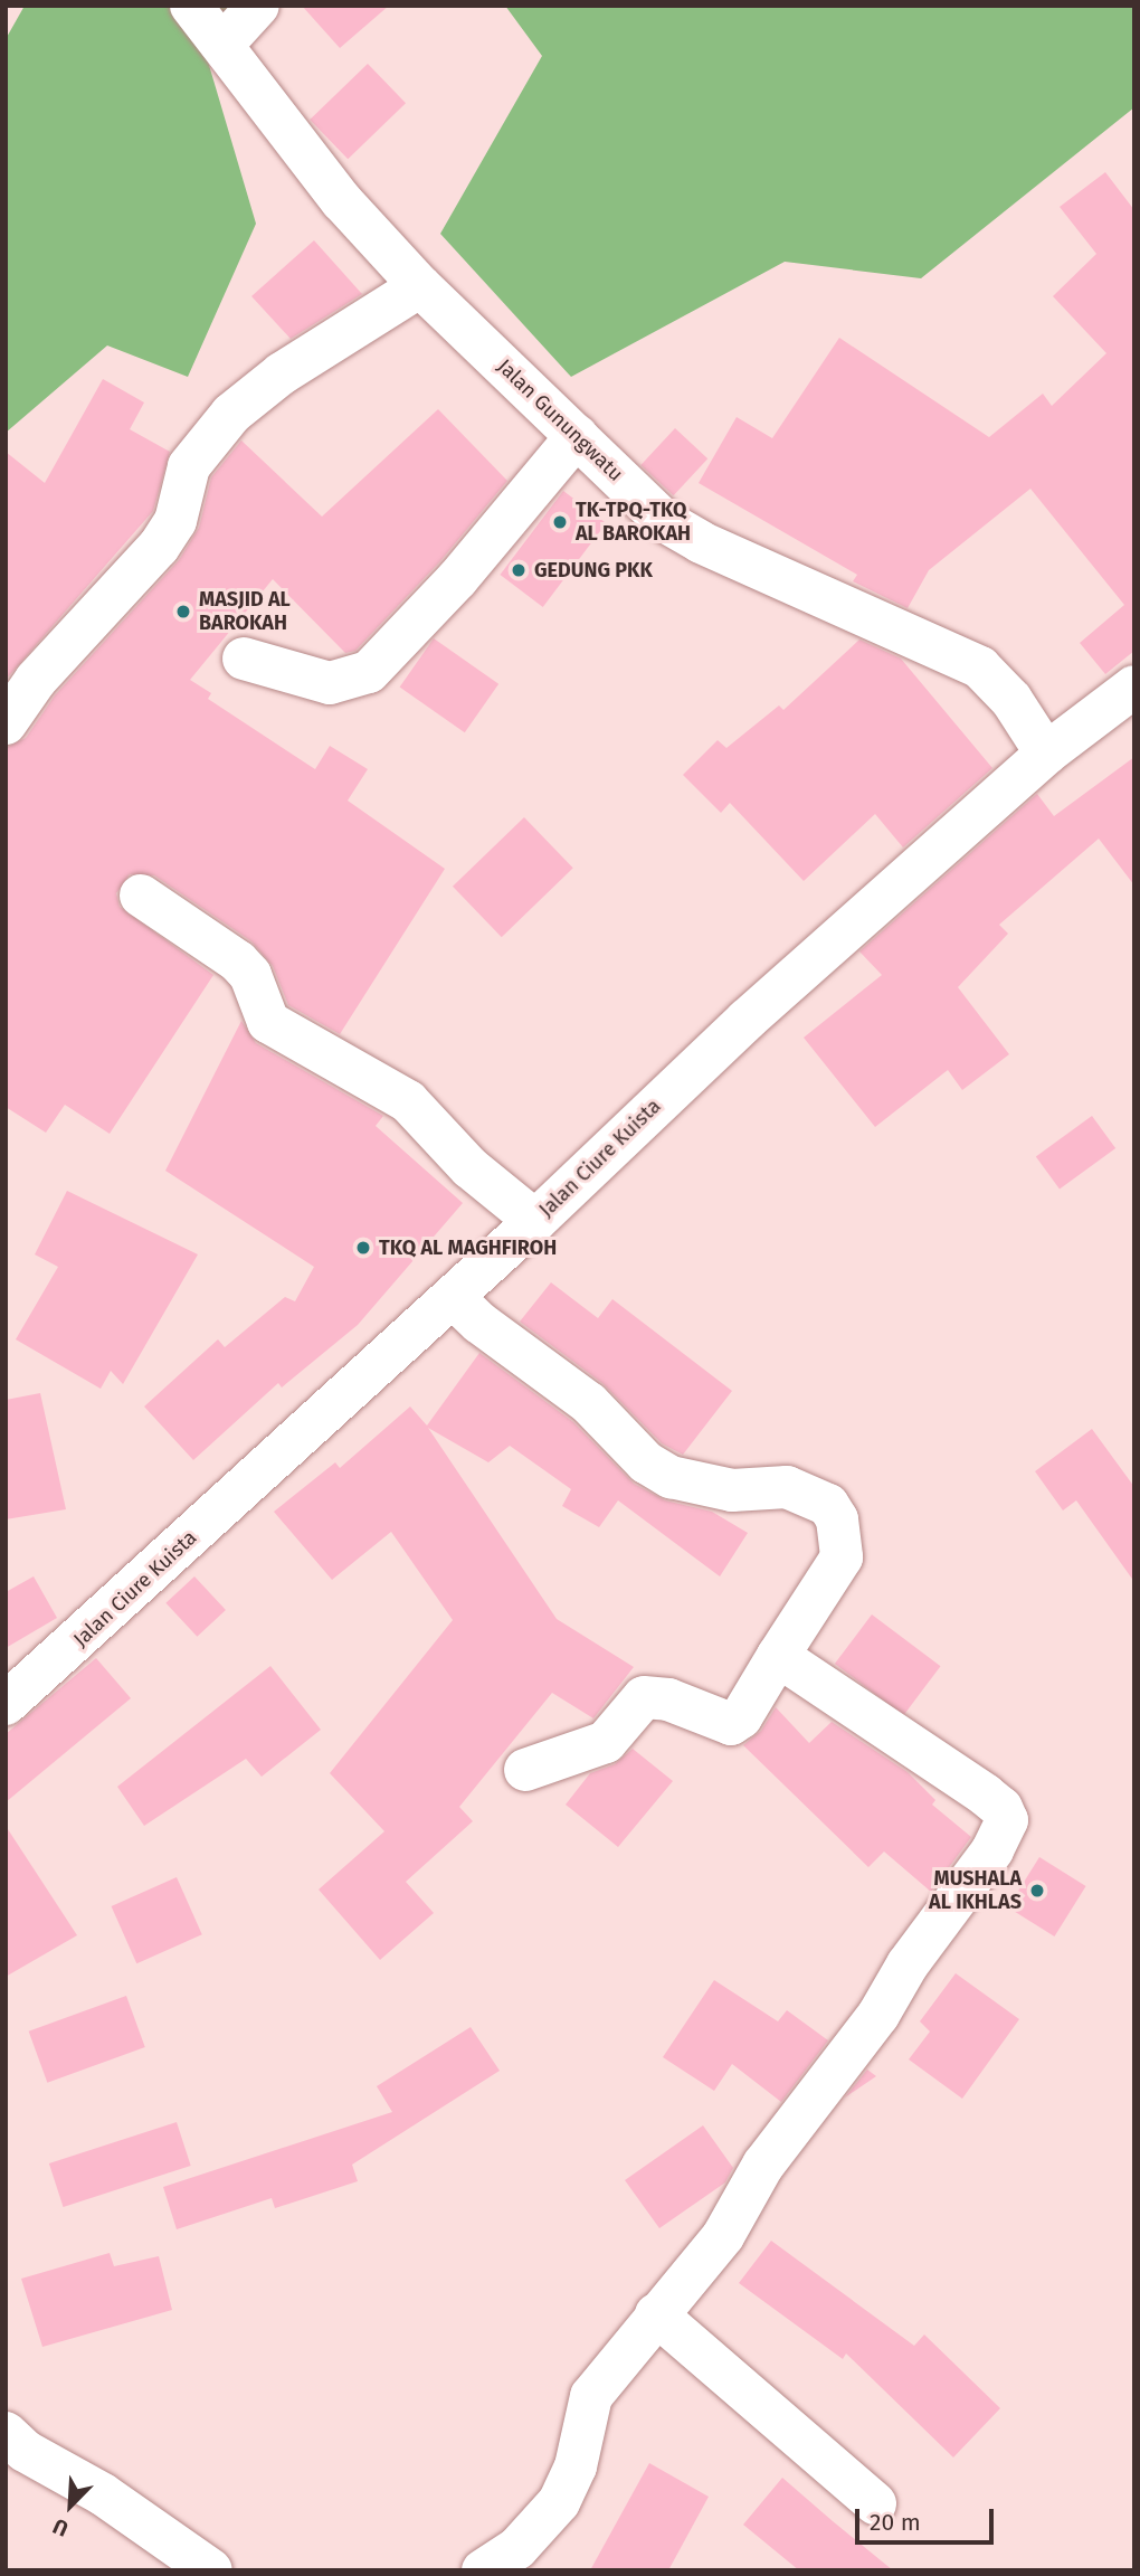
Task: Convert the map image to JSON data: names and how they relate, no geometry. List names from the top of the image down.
{
  "streets": {
    "street": ["Jalan Gunungwatu", "Jalan Ciure Kuista"]
  },
  "crossings": [
    ["Jalan Gunungwatu", "Jalan Ciure Kuista"]
  ],
  "places": [
    "TK-TPQ-TKQ AL BAROKAH",
    "GEDUNG PKK",
    "MASJID AL BAROKAH",
    "TKQ AL MAGHFIROH",
    "MUSHALA AL IKHLAS"
  ],
  "scale_bar": "20 m",
  "north": "bottom left"
}
